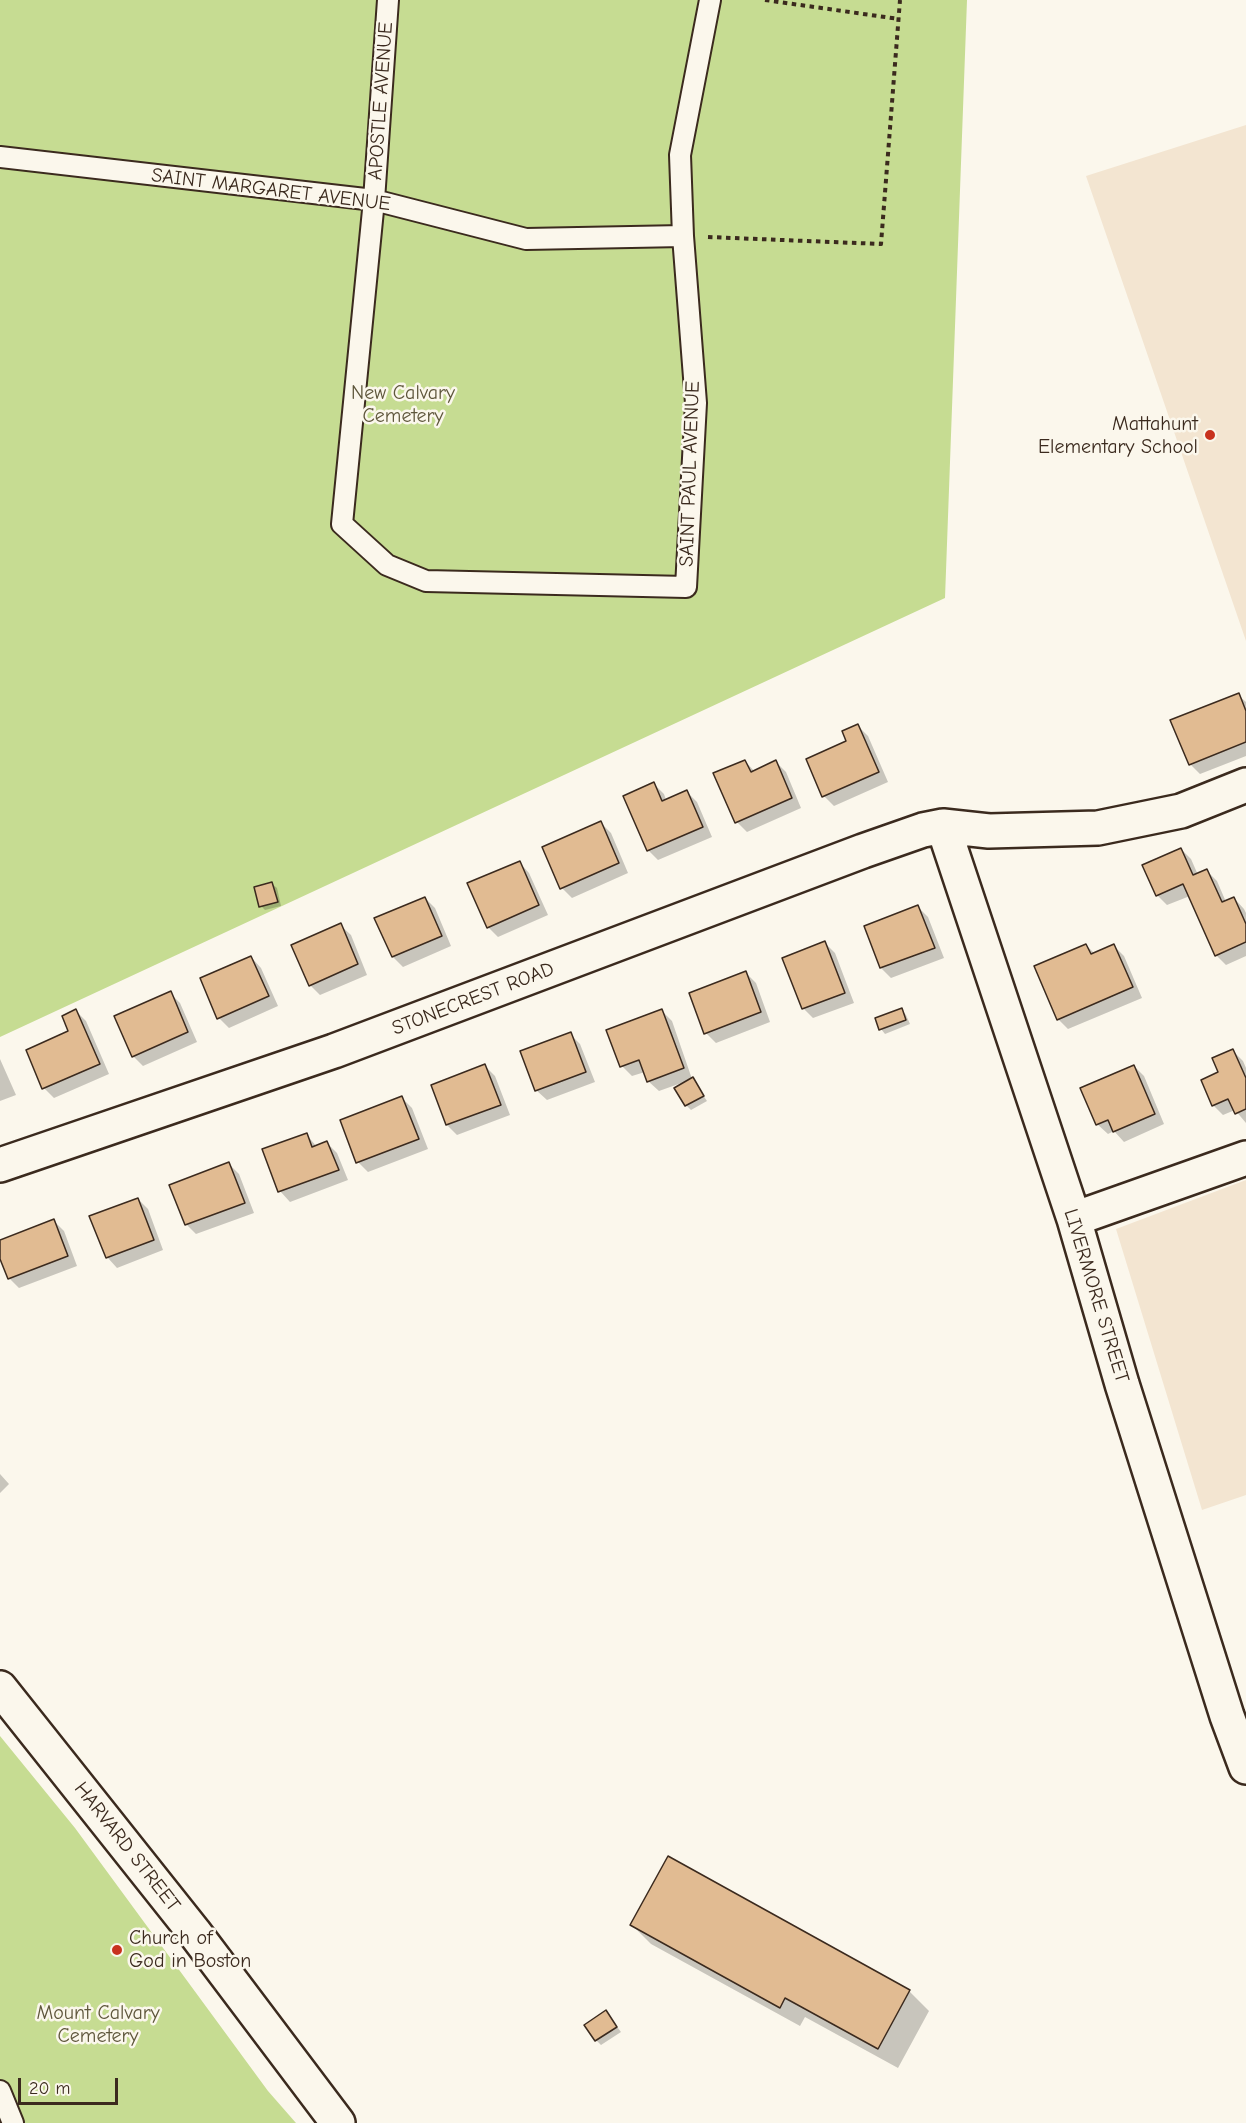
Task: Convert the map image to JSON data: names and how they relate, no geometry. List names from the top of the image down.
{
  "streets": {
    "street": ["STONECREST ROAD", "LIVERMORE STREET", "HARVARD STREET"],
    "lane": ["APOSTLE AVENUE", "SAINT MARGARET AVENUE", "SAINT PAUL AVENUE"]
  },
  "crossings": [
    ["APOSTLE AVENUE", "SAINT MARGARET AVENUE"],
    ["APOSTLE AVENUE", "SAINT PAUL AVENUE"],
    ["SAINT MARGARET AVENUE", "SAINT PAUL AVENUE"],
    ["STONECREST ROAD", "LIVERMORE STREET"]
  ],
  "parks": ["New Calvary Cemetery", "Mount Calvary Cemetery"],
  "places": ["Mattahunt Elementary School", "Church of God in Boston"],
  "scale_bar": "20 m"
}
